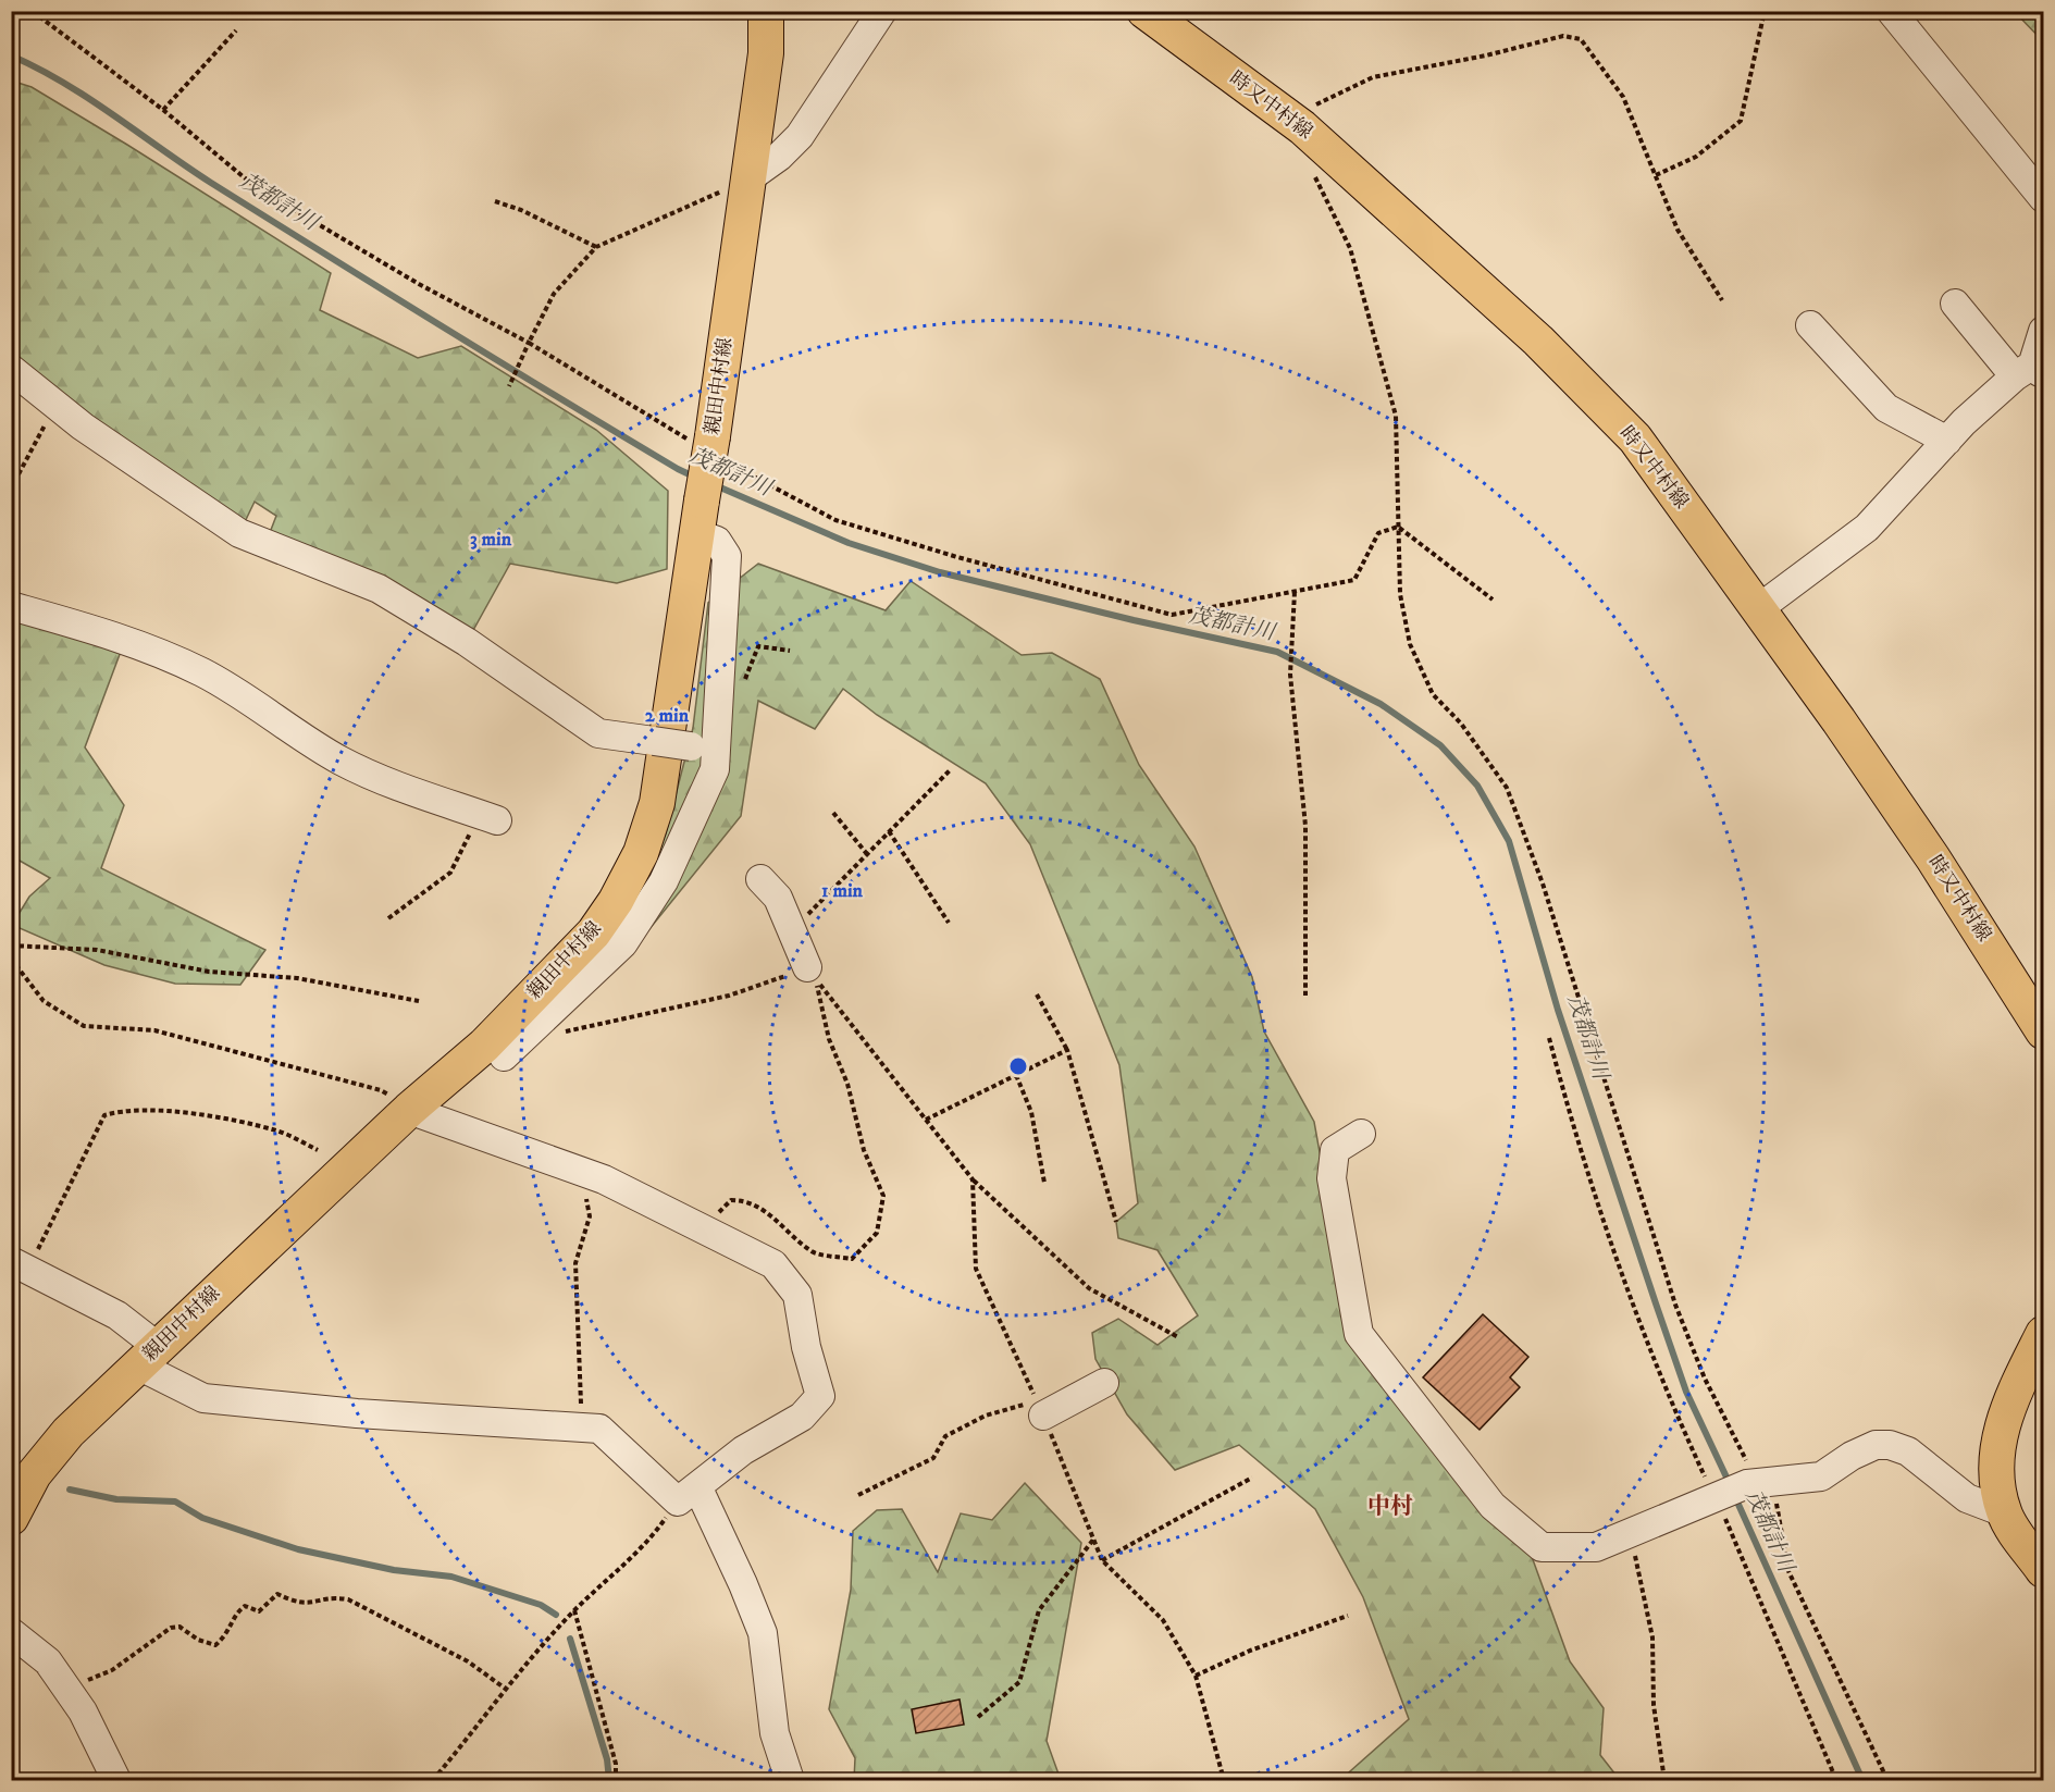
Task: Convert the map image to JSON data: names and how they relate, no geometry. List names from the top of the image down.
{
  "streets": {
    "main road": ["時又中村線", "親田中村線"]
  },
  "districts": ["中村"],
  "water": ["茂都計川"],
  "rings": ["3 min", "2 min", "1 min"]
}
